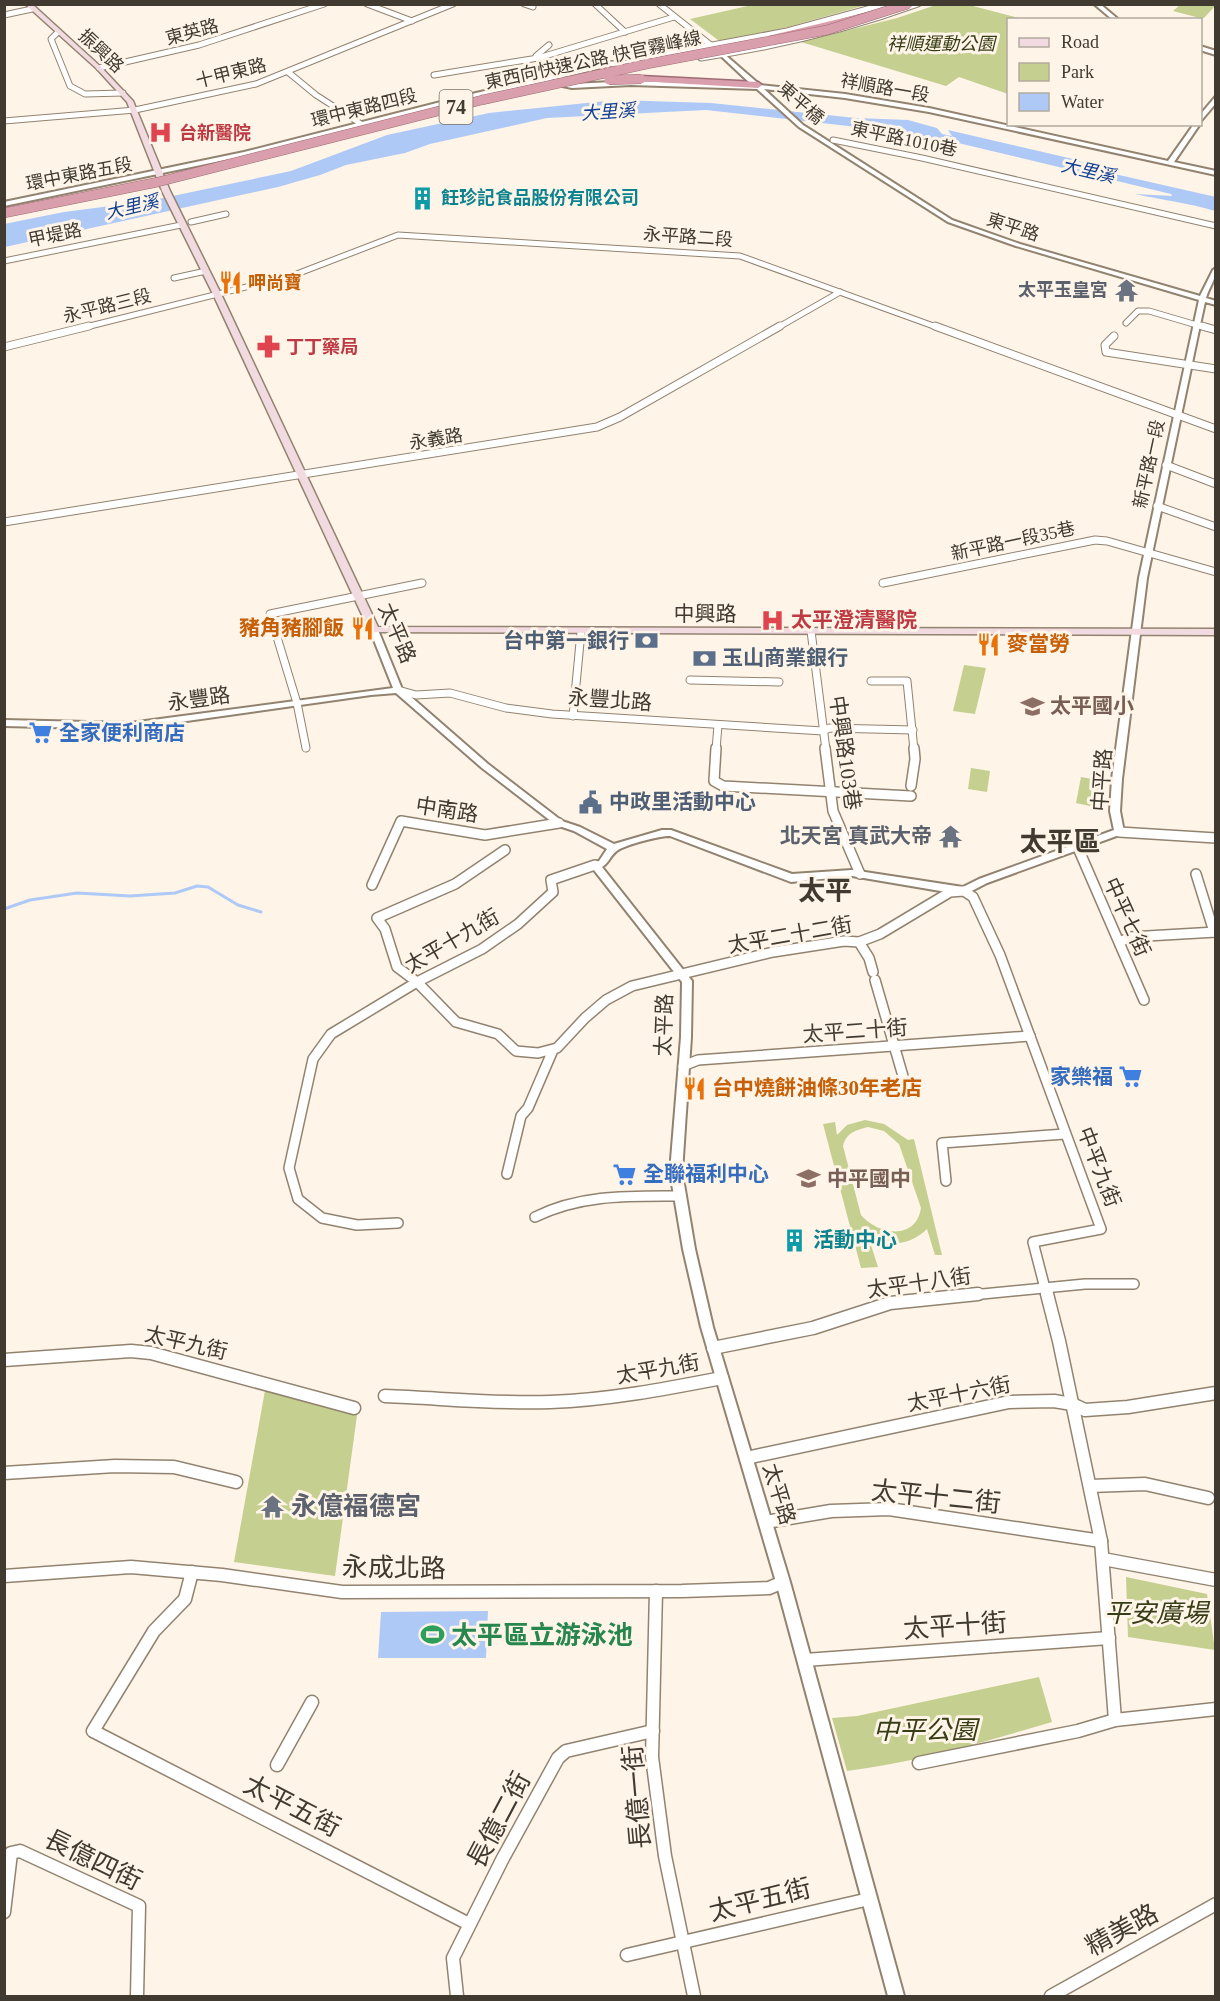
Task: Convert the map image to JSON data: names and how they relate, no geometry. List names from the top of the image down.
{
  "streets": {
    "highway": ["東西向快速公路 快官霧峰線", "74"],
    "main road": ["振興路", "中興路", "太平路"],
    "street": [
      "東英路",
      "十甲東路",
      "祥順路一段",
      "東平橋",
      "環中東路四段",
      "東平路1010巷",
      "環中東路五段",
      "東平路",
      "甲堤路",
      "永平路二段",
      "永平路三段",
      "永義路",
      "新平路一段",
      "新平路一段35巷",
      "永豐路",
      "永豐北路",
      "中興路103巷",
      "中平路",
      "中南路",
      "中平七街",
      "太平二十二街",
      "太平十九街",
      "太平二十街",
      "中平九街",
      "太平十八街",
      "太平九街",
      "太平十六街",
      "太平十二街",
      "永成北路",
      "太平十街",
      "長億一街",
      "太平五街",
      "長億二街",
      "長億四街",
      "精美路"
    ]
  },
  "crossings": [
    ["東英路", "振興路"],
    ["振興路", "十甲東路"],
    ["振興路", "環中東路四段"],
    ["振興路", "環中東路五段"],
    ["振興路", "甲堤路"],
    ["振興路", "太平路"],
    ["東西向快速公路 快官霧峰線", "環中東路五段"],
    ["祥順路一段", "東平橋"],
    ["祥順路一段", "環中東路四段"],
    ["東平橋", "東平路"],
    ["環中東路四段", "環中東路五段"],
    ["東平路", "新平路一段"],
    ["甲堤路", "太平路"],
    ["永平路二段", "永平路三段"],
    ["永平路二段", "永義路"],
    ["永平路二段", "新平路一段"],
    ["永平路二段", "太平路"],
    ["永平路三段", "太平路"],
    ["永義路", "太平路"],
    ["新平路一段", "新平路一段35巷"],
    ["新平路一段", "中興路"],
    ["新平路一段", "中平路"],
    ["中興路", "太平路"],
    ["中興路", "中興路103巷"],
    ["太平路", "永豐路"],
    ["太平路", "永豐北路"],
    ["太平路", "中南路"],
    ["太平路", "太平二十二街"],
    ["太平路", "太平十九街"],
    ["太平路", "太平二十街"],
    ["太平路", "太平十八街"],
    ["太平路", "太平九街"],
    ["太平路", "太平十六街"],
    ["太平路", "太平十二街"],
    ["太平路", "永成北路"],
    ["太平路", "太平十街"],
    ["太平路", "太平五街"],
    ["永豐路", "永豐北路"],
    ["永豐北路", "中興路103巷"],
    ["中平路", "中平七街"],
    ["中平路", "太平二十二街"],
    ["中平路", "中平九街"],
    ["太平二十二街", "中平九街"],
    ["太平二十街", "中平九街"],
    ["中平九街", "太平十八街"],
    ["中平九街", "太平十六街"],
    ["中平九街", "太平十二街"],
    ["中平九街", "太平十街"],
    ["永成北路", "長億一街"],
    ["永成北路", "太平五街"],
    ["長億一街", "太平五街"],
    ["長億一街", "長億二街"],
    ["太平五街", "長億二街"]
  ],
  "districts": ["太平區", "太平"],
  "water": ["大里溪"],
  "parks": ["祥順運動公園", "平安廣場", "中平公園"],
  "places": {
    "hospital": ["台新醫院", "太平澄清醫院"],
    "building": ["飪珍記食品股份有限公司", "活動中心"],
    "restaurant": [
      "呷尚寶",
      "豬角豬腳飯",
      "麥當勞",
      "台中燒餅油條30年老店"
    ],
    "temple": ["太平玉皇宮", "北天宮 真武大帝", "永億福德宮"],
    "pharmacy": ["丁丁藥局"],
    "bank": ["台中第一銀行", "玉山商業銀行"],
    "school or university": ["太平國小", "中平國中"],
    "supermarket": ["全家便利商店", "家樂福", "全聯福利中心"],
    "public building": ["中政里活動中心"],
    "sports": ["太平區立游泳池"]
  },
  "legend": ["Road", "Park", "Water"]
}
